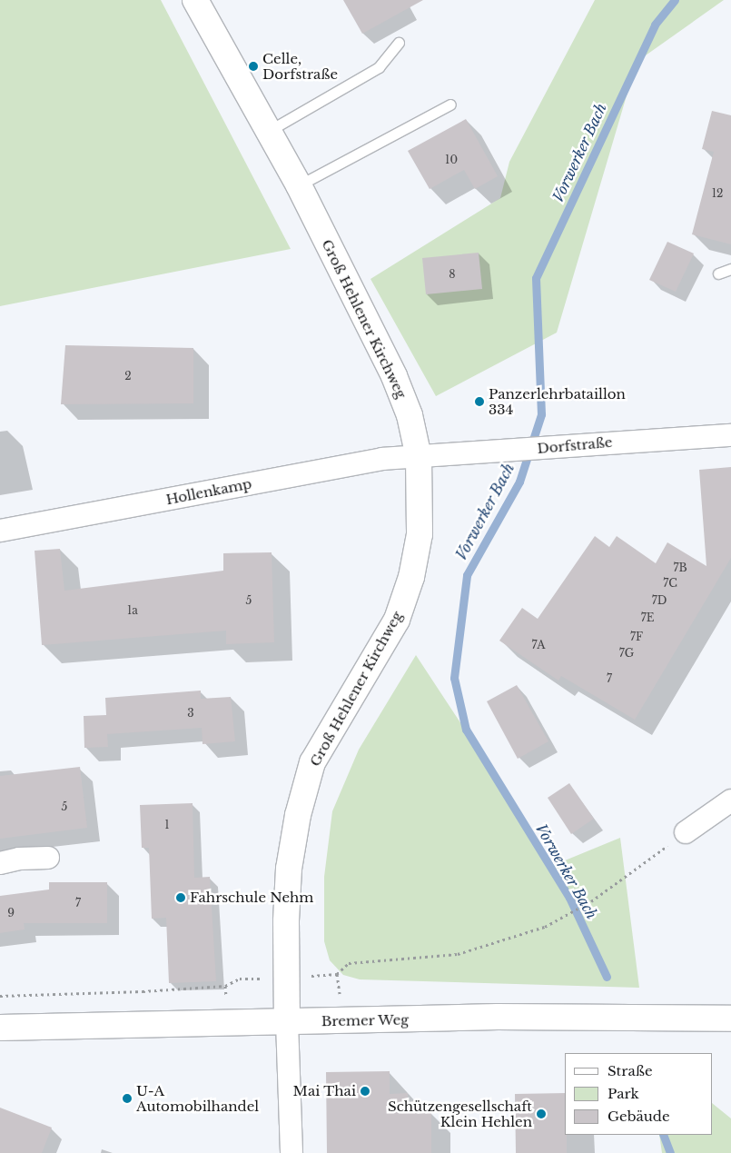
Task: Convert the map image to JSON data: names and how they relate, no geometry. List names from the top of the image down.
{
  "streets": {
    "main road": ["Groß Hehlener Kirchweg", "Bremer Weg"],
    "street": ["Dorfstraße", "Hollenkamp"]
  },
  "crossings": [
    ["Groß Hehlener Kirchweg", "Dorfstraße"],
    ["Groß Hehlener Kirchweg", "Hollenkamp"],
    ["Groß Hehlener Kirchweg", "Bremer Weg"],
    ["Dorfstraße", "Hollenkamp"]
  ],
  "water": ["Vorwerker Bach"],
  "places": [
    "Celle, Dorfstraße",
    "Panzerlehrbataillon 334",
    "Fahrschule Nehm",
    "Mai Thai",
    "U-A Automobilhandel",
    "Schützengesellschaft Klein Hehlen"
  ],
  "house_numbers": [
    "10",
    "12",
    "8",
    "2",
    "7B",
    "7C",
    "5",
    "7D",
    "1a",
    "7E",
    "7F",
    "7A",
    "7G",
    "7",
    "3",
    "5",
    "1",
    "7",
    "9"
  ],
  "legend": ["Straße", "Park", "Gebäude"]
}
